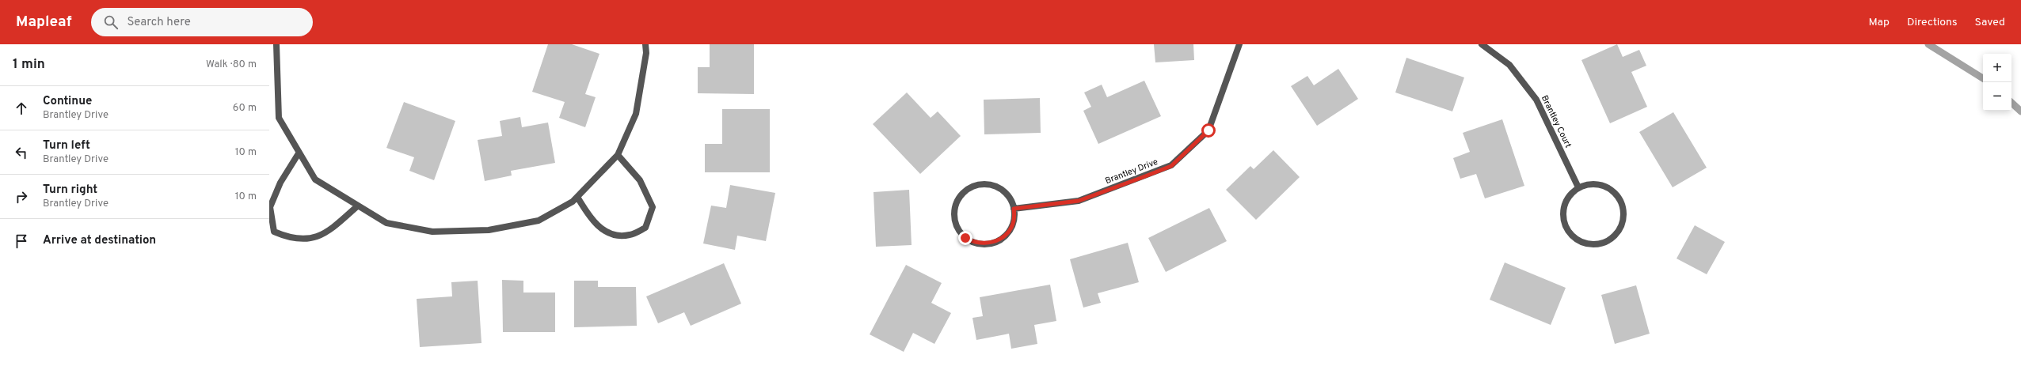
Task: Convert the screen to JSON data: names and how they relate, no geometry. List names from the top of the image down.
{
  "streets": {
    "street": ["Brantley Court", "Brantley Drive"]
  },
  "page": {
    "header": "Mapleaf",
    "search": "Search here",
    "nav": ["Map", "Directions", "Saved"],
    "heading": ["1 min", "Walk · 80 m"],
    "map_buttons": ["+", "−"],
    "list": [
      ["Continue", "Brantley Drive", "60 m"],
      ["Turn left", "Brantley Drive", "10 m"],
      ["Turn right", "Brantley Drive", "10 m"],
      "Arrive at destination"
    ]
  }
}
